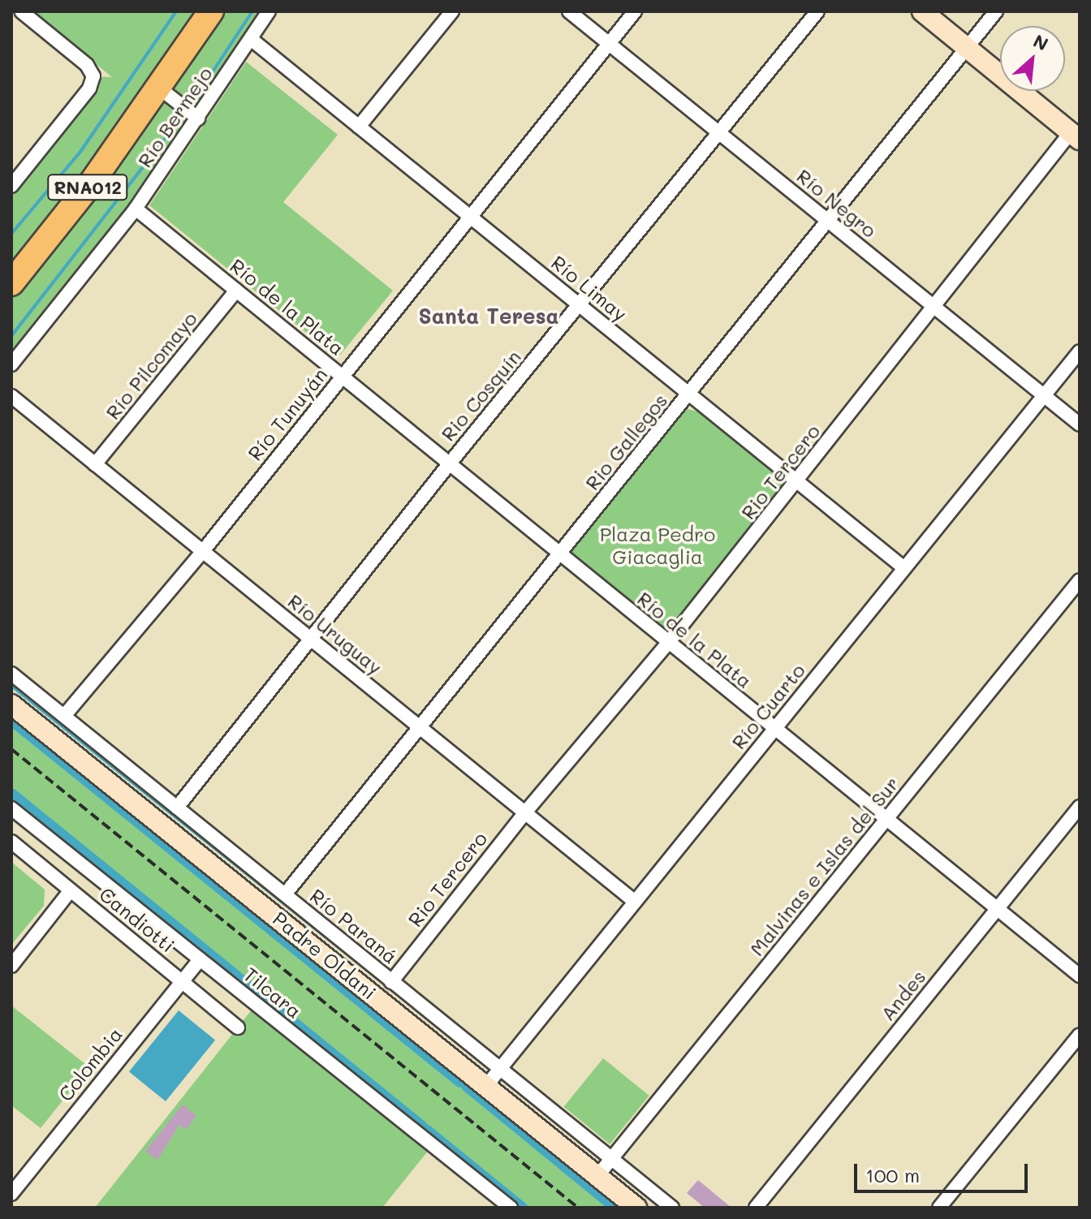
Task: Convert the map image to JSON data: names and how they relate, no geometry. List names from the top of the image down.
{
  "streets": {
    "highway": ["RNA012"],
    "main road": ["Padre Oldani"],
    "street": [
      "Río Bermejo",
      "Río Negro",
      "Río Limay",
      "Río de la Plata",
      "Río Pilcomayo",
      "Rio Cosquín",
      "Río Tunuyán",
      "Rio Gallegos",
      "Rio Tercero",
      "Río Uruguay",
      "Río Cuarto",
      "Malvinas e Islas del Sur",
      "Candiotti",
      "Río Paraná",
      "Tilcara",
      "Andes",
      "Colombia"
    ]
  },
  "crossings": [
    ["Río Bermejo", "Río Limay"],
    ["Río Bermejo", "Río de la Plata"],
    ["Río Negro", "Rio Cosquín"],
    ["Río Negro", "Río Tunuyán"],
    ["Río Negro", "Rio Gallegos"],
    ["Río Negro", "Rio Tercero"],
    ["Río Negro", "Río Cuarto"],
    ["Río Limay", "Rio Cosquín"],
    ["Río Limay", "Río Tunuyán"],
    ["Río Limay", "Rio Gallegos"],
    ["Río Limay", "Rio Tercero"],
    ["Río Limay", "Río Cuarto"],
    ["Río de la Plata", "Río Pilcomayo"],
    ["Río de la Plata", "Rio Cosquín"],
    ["Río de la Plata", "Río Tunuyán"],
    ["Río de la Plata", "Rio Gallegos"],
    ["Río de la Plata", "Rio Tercero"],
    ["Río de la Plata", "Río Cuarto"],
    ["Río de la Plata", "Malvinas e Islas del Sur"],
    ["Río de la Plata", "Andes"],
    ["Río Pilcomayo", "Río Uruguay"],
    ["Rio Cosquín", "Río Uruguay"],
    ["Rio Cosquín", "Río Paraná"],
    ["Río Tunuyán", "Río Uruguay"],
    ["Río Tunuyán", "Río Paraná"],
    ["Rio Gallegos", "Río Uruguay"],
    ["Rio Gallegos", "Río Paraná"],
    ["Rio Tercero", "Río Uruguay"],
    ["Rio Tercero", "Río Paraná"],
    ["Río Uruguay", "Río Cuarto"],
    ["Río Cuarto", "Río Paraná"],
    ["Río Cuarto", "Padre Oldani"],
    ["Malvinas e Islas del Sur", "Río Paraná"],
    ["Malvinas e Islas del Sur", "Padre Oldani"],
    ["Candiotti", "Colombia"],
    ["Tilcara", "Colombia"]
  ],
  "districts": ["Santa Teresa"],
  "parks": ["Plaza Pedro Giacaglia"],
  "scale_bar": "100 m",
  "north": "top right"
}
